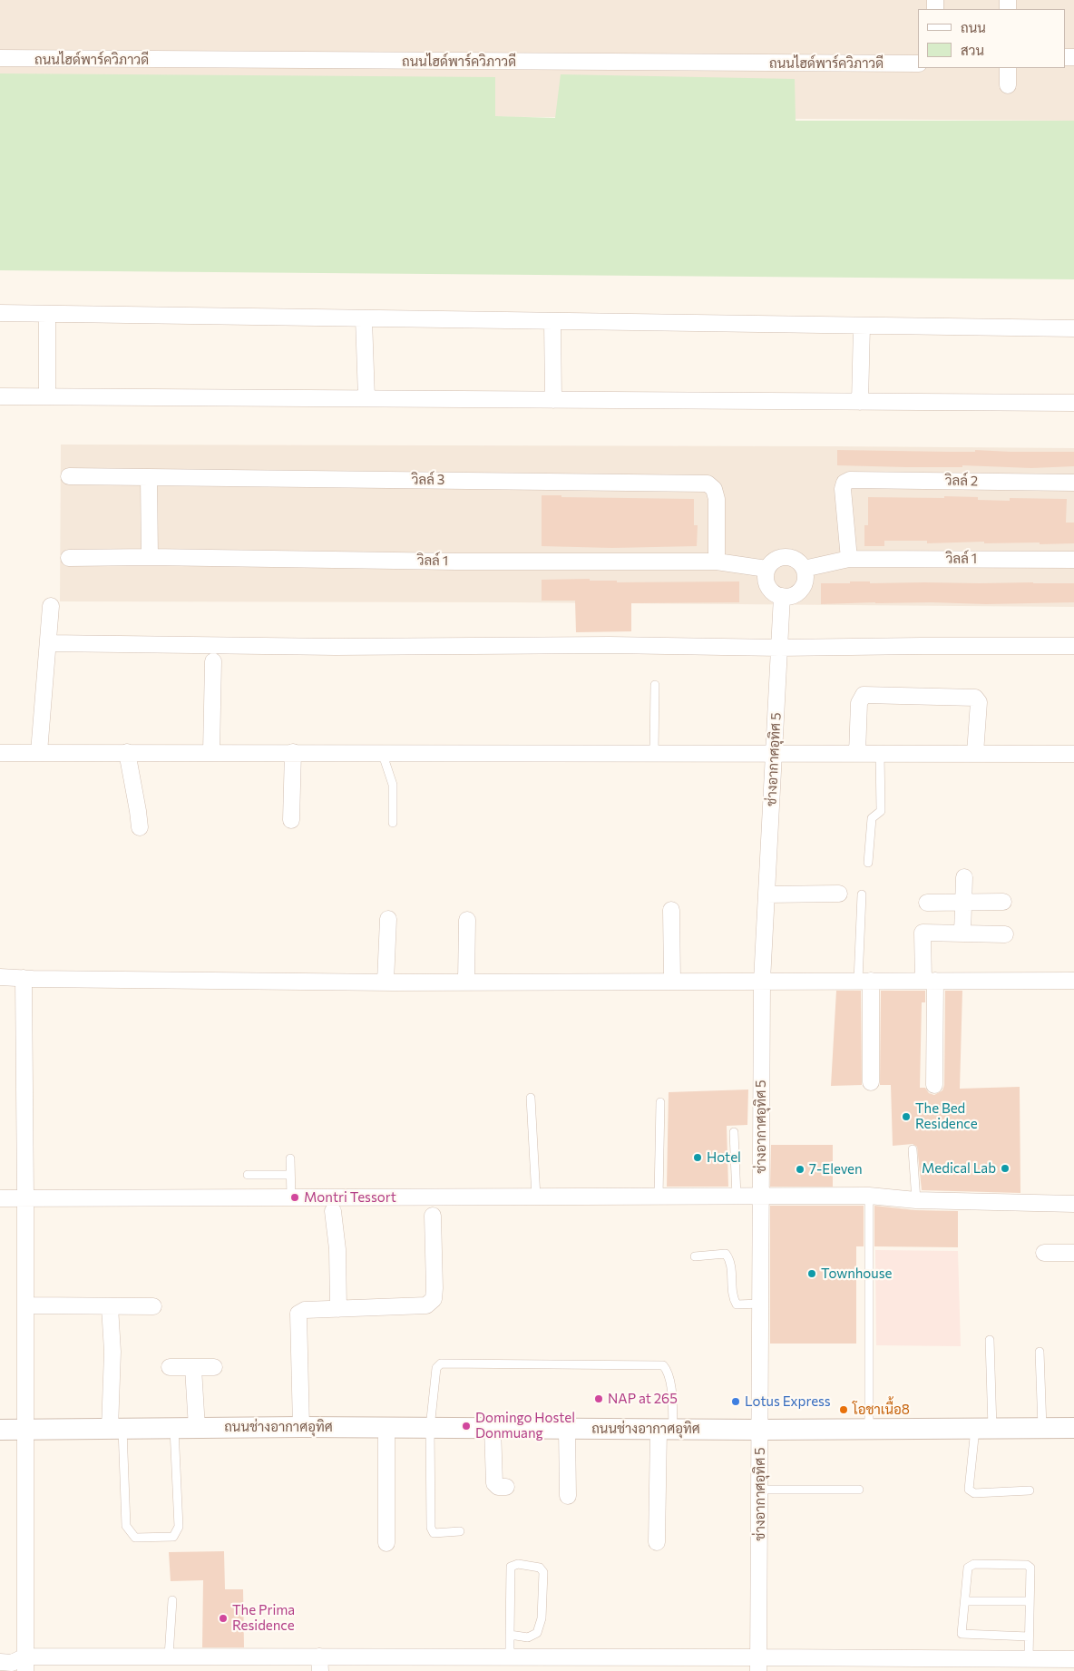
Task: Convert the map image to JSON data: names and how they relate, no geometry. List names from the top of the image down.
{
  "streets": {
    "street": [
      "ถนนไฮด์พาร์ควิภาวดี",
      "วิลล์ 3",
      "วิลล์ 2",
      "วิลล์ 1",
      "ช่างอากาศอุทิศ 5",
      "ถนนช่างอากาศอุทิศ"
    ]
  },
  "crossings": [
    ["วิลล์ 3", "วิลล์ 1"],
    ["วิลล์ 2", "วิลล์ 1"],
    ["วิลล์ 1", "ช่างอากาศอุทิศ 5"],
    ["ช่างอากาศอุทิศ 5", "ถนนช่างอากาศอุทิศ"]
  ],
  "places": [
    "The Bed Residence",
    "Hotel",
    "Medical Lab",
    "7-Eleven",
    "Montri Tessort",
    "Townhouse",
    "NAP at 265",
    "Lotus Express",
    "โอชาเนื้อ8",
    "Domingo Hostel Donmuang",
    "The Prima Residence"
  ],
  "legend": ["ถนน", "สวน"]
}
